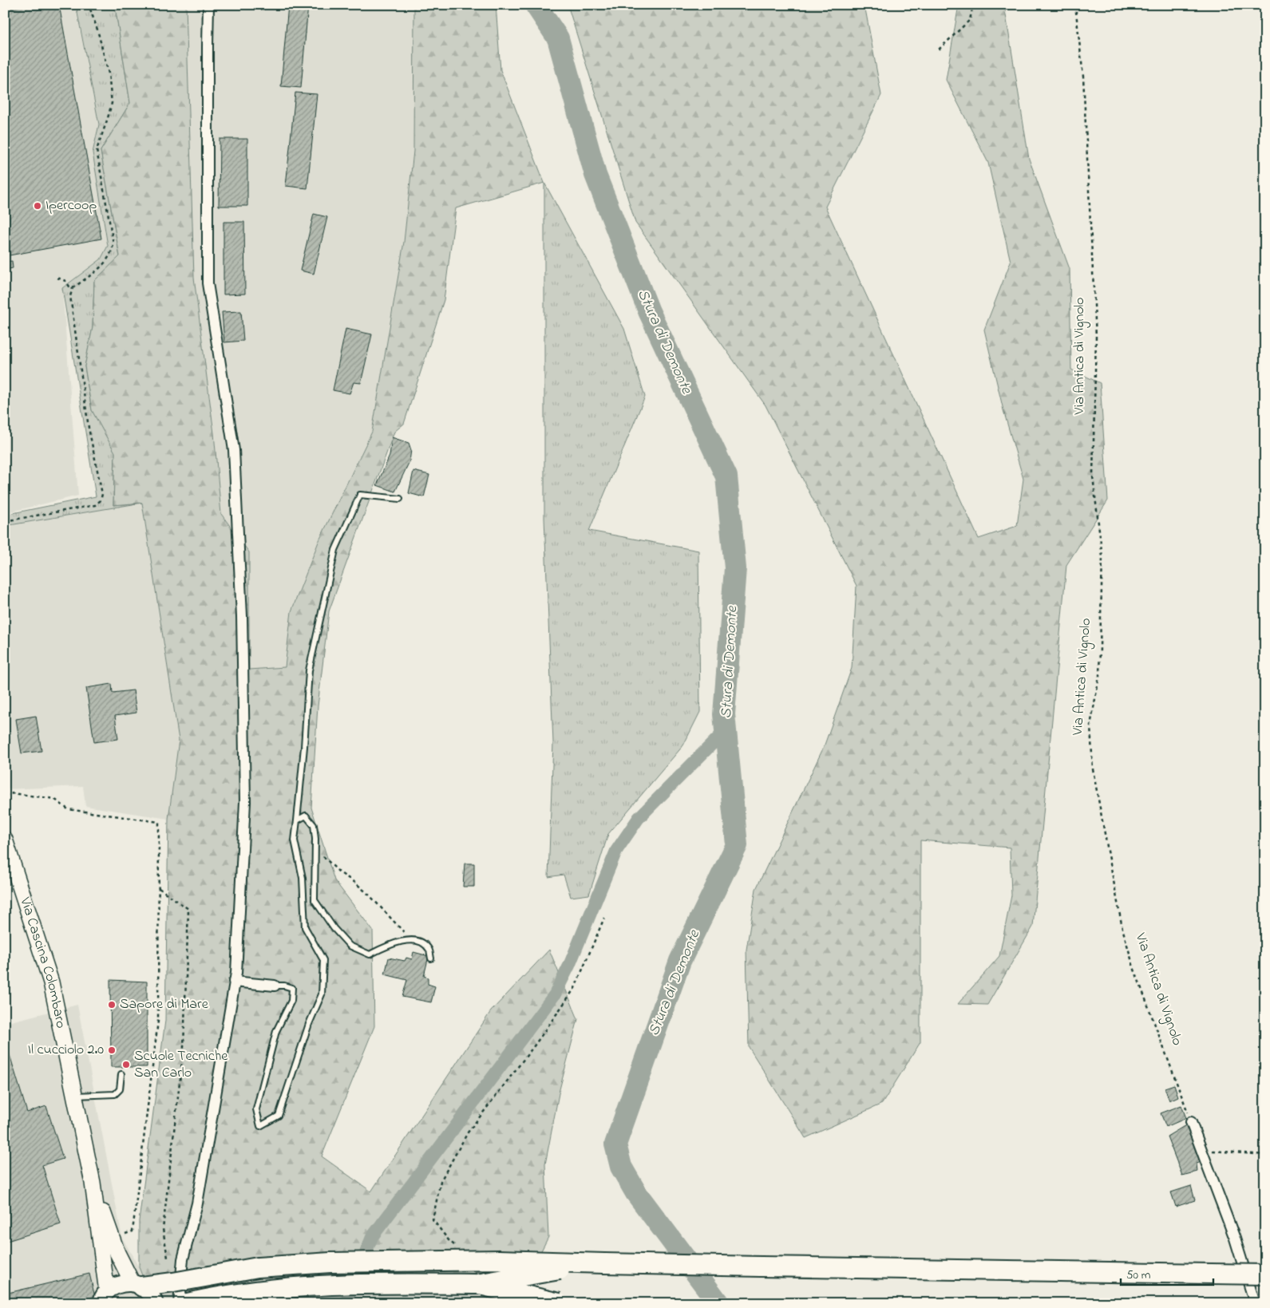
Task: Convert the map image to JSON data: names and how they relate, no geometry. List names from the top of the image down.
{
  "streets": {
    "main road": ["Via Cascina Colombaro"],
    "path": ["Via Antica di Vignolo"]
  },
  "water": ["Stura di Demonte"],
  "places": [
    "Ipercoop",
    "Sapore di Mare",
    "Il cucciolo 2.0",
    "Scuole Tecniche San Carlo"
  ],
  "scale_bar": "50 m"
}
